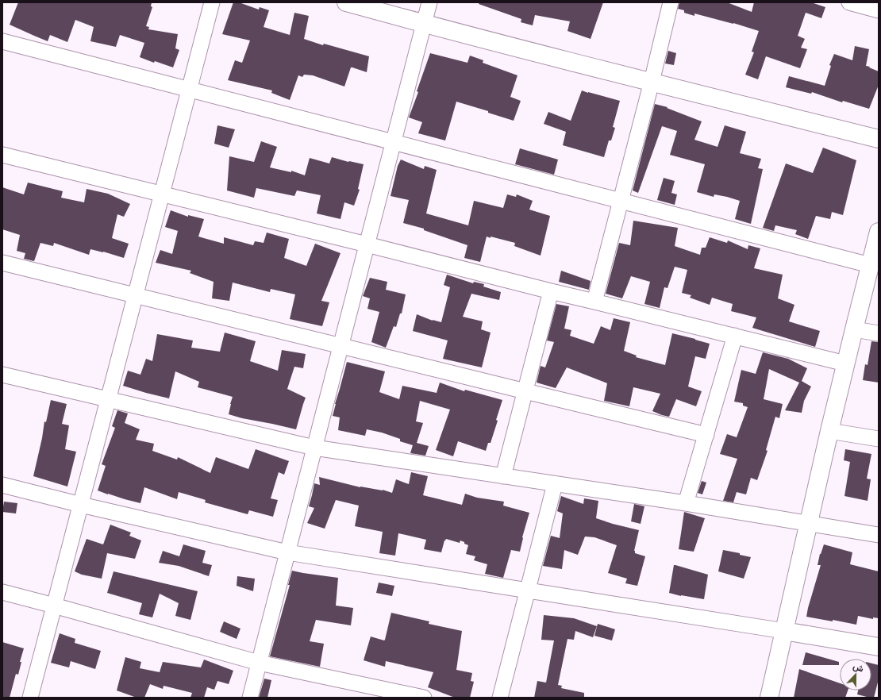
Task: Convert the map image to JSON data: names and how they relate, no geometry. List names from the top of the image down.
{
  "north": "top"
}
